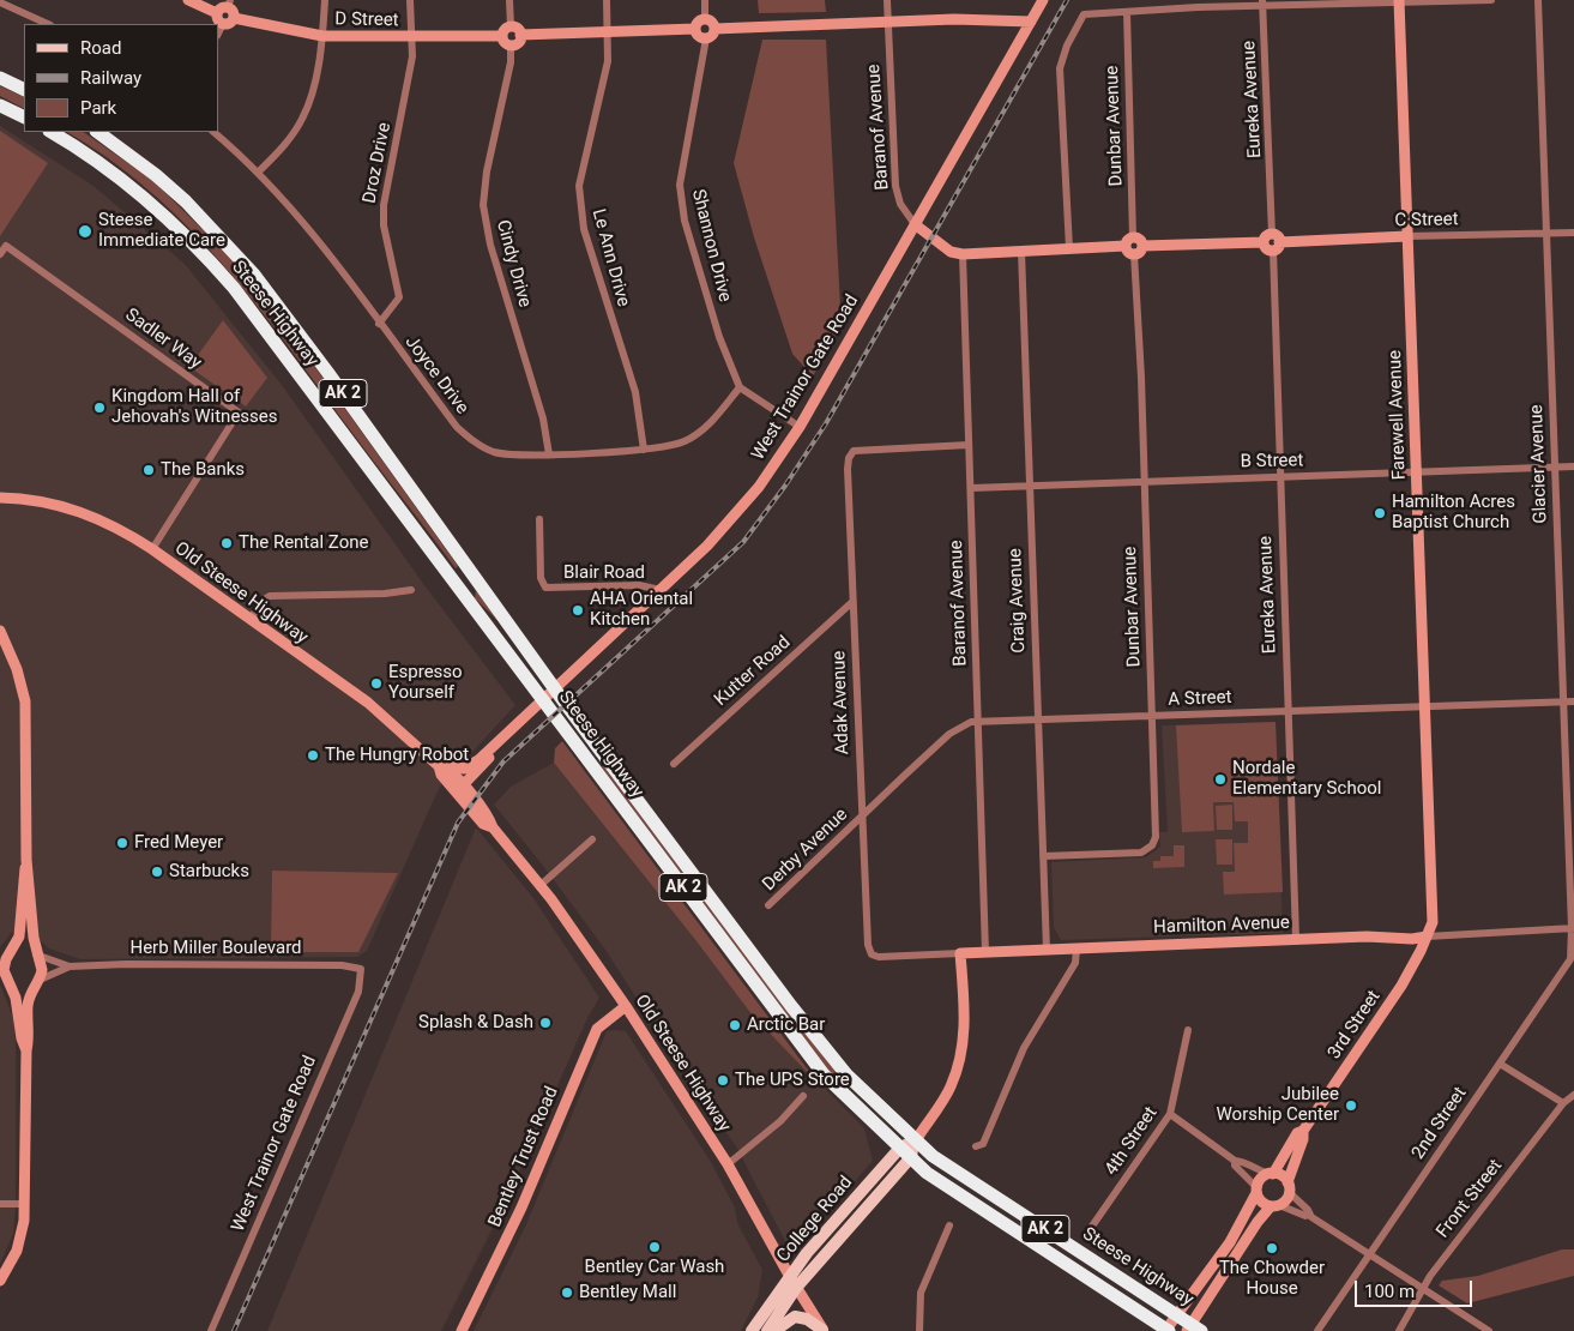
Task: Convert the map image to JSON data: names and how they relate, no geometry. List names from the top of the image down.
{
  "streets": {
    "highway": ["Steese Highway", "AK 2"],
    "main road": ["College Road"],
    "street": [
      "D Street",
      "Eureka Avenue",
      "Dunbar Avenue",
      "Baranof Avenue",
      "Droz Drive",
      "C Street",
      "Shannon Drive",
      "Le Ann Drive",
      "Cindy Drive",
      "Sadler Way",
      "Joyce Drive",
      "West Trainor Gate Road",
      "Farewell Avenue",
      "B Street",
      "Glacier Avenue",
      "Blair Road",
      "Old Steese Highway",
      "Craig Avenue",
      "Kutter Road",
      "A Street",
      "Adak Avenue",
      "Derby Avenue",
      "Hamilton Avenue",
      "Herb Miller Boulevard",
      "3rd Street",
      "2nd Street",
      "4th Street",
      "Bentley Trust Road",
      "Front Street"
    ]
  },
  "crossings": [
    ["D Street", "Droz Drive"],
    ["D Street", "Cindy Drive"],
    ["Eureka Avenue", "C Street"],
    ["Eureka Avenue", "B Street"],
    ["Eureka Avenue", "A Street"],
    ["Eureka Avenue", "Hamilton Avenue"],
    ["Dunbar Avenue", "B Street"],
    ["Dunbar Avenue", "Craig Avenue"],
    ["Dunbar Avenue", "A Street"],
    ["Baranof Avenue", "West Trainor Gate Road"],
    ["Baranof Avenue", "B Street"],
    ["Baranof Avenue", "A Street"],
    ["Baranof Avenue", "Adak Avenue"],
    ["Baranof Avenue", "Hamilton Avenue"],
    ["Droz Drive", "Joyce Drive"],
    ["C Street", "Farewell Avenue"],
    ["C Street", "Glacier Avenue"],
    ["Shannon Drive", "Joyce Drive"],
    ["Le Ann Drive", "Joyce Drive"],
    ["Cindy Drive", "Joyce Drive"],
    ["Steese Highway", "West Trainor Gate Road"],
    ["Steese Highway", "College Road"],
    ["Sadler Way", "Old Steese Highway"],
    ["West Trainor Gate Road", "Blair Road"],
    ["West Trainor Gate Road", "Old Steese Highway"],
    ["West Trainor Gate Road", "Herb Miller Boulevard"],
    ["Farewell Avenue", "B Street"],
    ["Farewell Avenue", "A Street"],
    ["Farewell Avenue", "Hamilton Avenue"],
    ["Farewell Avenue", "3rd Street"],
    ["B Street", "Glacier Avenue"],
    ["B Street", "Craig Avenue"],
    ["Glacier Avenue", "A Street"],
    ["Glacier Avenue", "Hamilton Avenue"],
    ["Glacier Avenue", "2nd Street"],
    ["Old Steese Highway", "Bentley Trust Road"],
    ["Old Steese Highway", "College Road"],
    ["Craig Avenue", "A Street"],
    ["Craig Avenue", "Hamilton Avenue"],
    ["Kutter Road", "Adak Avenue"],
    ["A Street", "Adak Avenue"],
    ["A Street", "Derby Avenue"],
    ["Adak Avenue", "Derby Avenue"],
    ["Adak Avenue", "Hamilton Avenue"],
    ["Hamilton Avenue", "3rd Street"],
    ["Hamilton Avenue", "2nd Street"],
    ["Hamilton Avenue", "College Road"]
  ],
  "places": [
    "Steese Immediate Care",
    "Kingdom Hall of Jehovah's Witnesses",
    "The Banks",
    "Hamilton Acres Baptist Church",
    "The Rental Zone",
    "AHA Oriental Kitchen",
    "Espresso Yourself",
    "The Hungry Robot",
    "Nordale Elementary School",
    "Fred Meyer",
    "Starbucks",
    "Splash & Dash",
    "Arctic Bar",
    "The UPS Store",
    "Jubilee Worship Center",
    "Bentley Car Wash",
    "The Chowder House",
    "Bentley Mall"
  ],
  "legend": ["Road", "Railway", "Park"],
  "scale_bar": "100 m"
}
